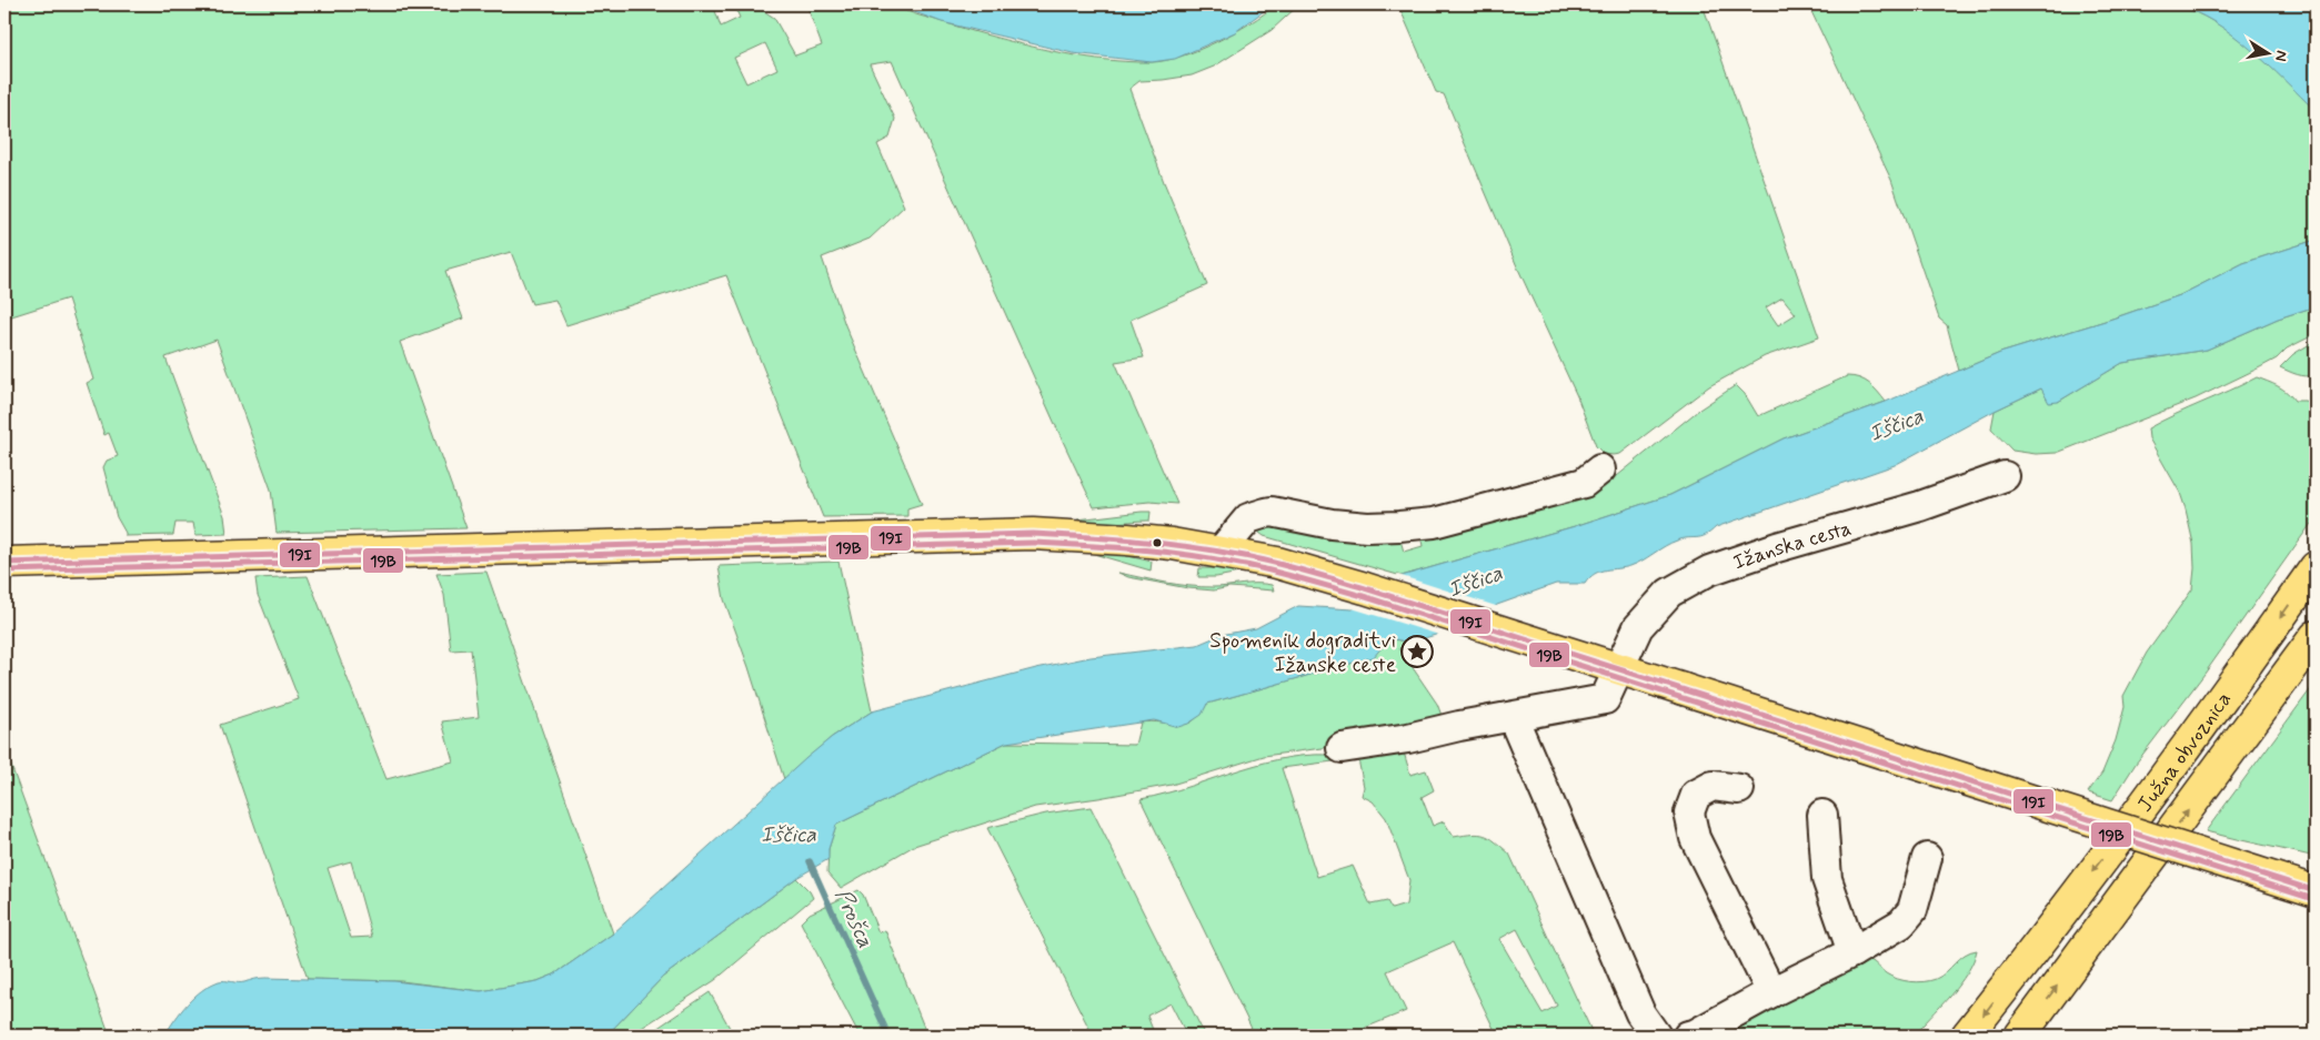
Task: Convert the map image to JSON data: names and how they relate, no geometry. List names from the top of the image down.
{
  "streets": {
    "main road": ["Južna obvoznica"],
    "street": ["Ižanska cesta"]
  },
  "water": ["Iščica", "Prošca"],
  "places": {
    "place": ["Spomenik dograditvi Ižanske ceste"]
  },
  "lines": ["transit line 19I", "transit line 19B"],
  "north": "right"
}
